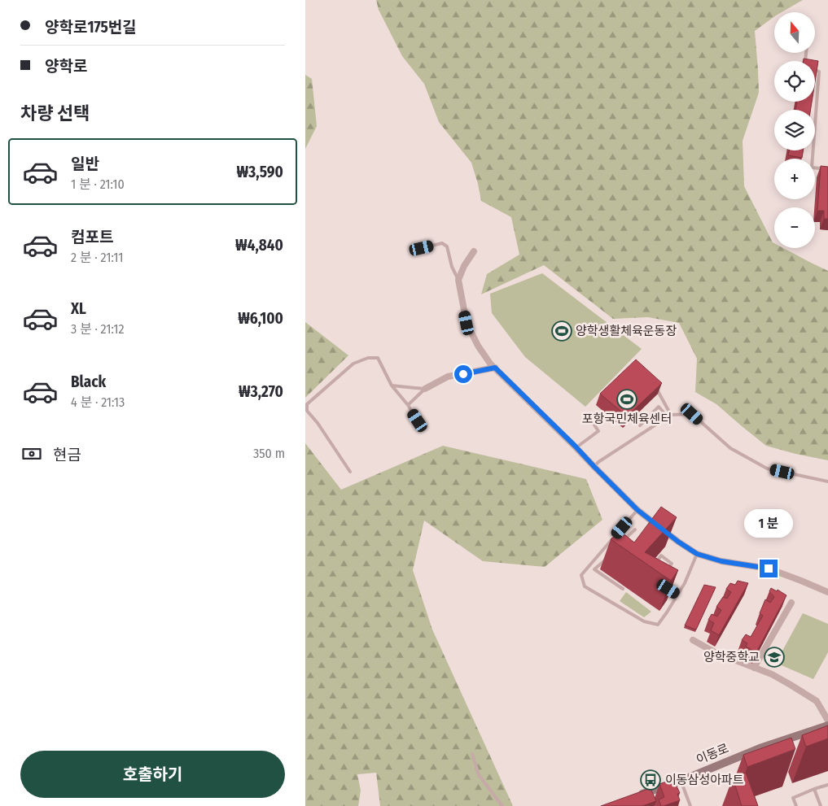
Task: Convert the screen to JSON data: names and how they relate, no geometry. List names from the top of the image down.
{
  "streets": {
    "street": ["이동로"]
  },
  "places": {
    "sports": ["양학생활체육운동장", "포항국민체육센터"],
    "school or university": ["양학중학교"],
    "bus stop": ["이동삼성아파트"]
  },
  "north": "top",
  "page": {
    "banner": ["양학로175번길", "양학로"],
    "map_buttons": ["+", "−"],
    "heading": "차량 선택",
    "list": [
      {
        "name": "일반",
        "note": "1 분 · 21:10",
        "value": "₩3,590"
      },
      {
        "name": "컴포트",
        "note": "2 분 · 21:11",
        "value": "₩4,840"
      },
      {
        "name": "XL",
        "note": "3 분 · 21:12",
        "value": "₩6,100"
      },
      {
        "name": "Black",
        "note": "4 분 · 21:13",
        "value": "₩3,270"
      }
    ],
    "pay": ["현금", "350 m"],
    "bubble": "1 분",
    "buttons": "호출하기"
  }
}
